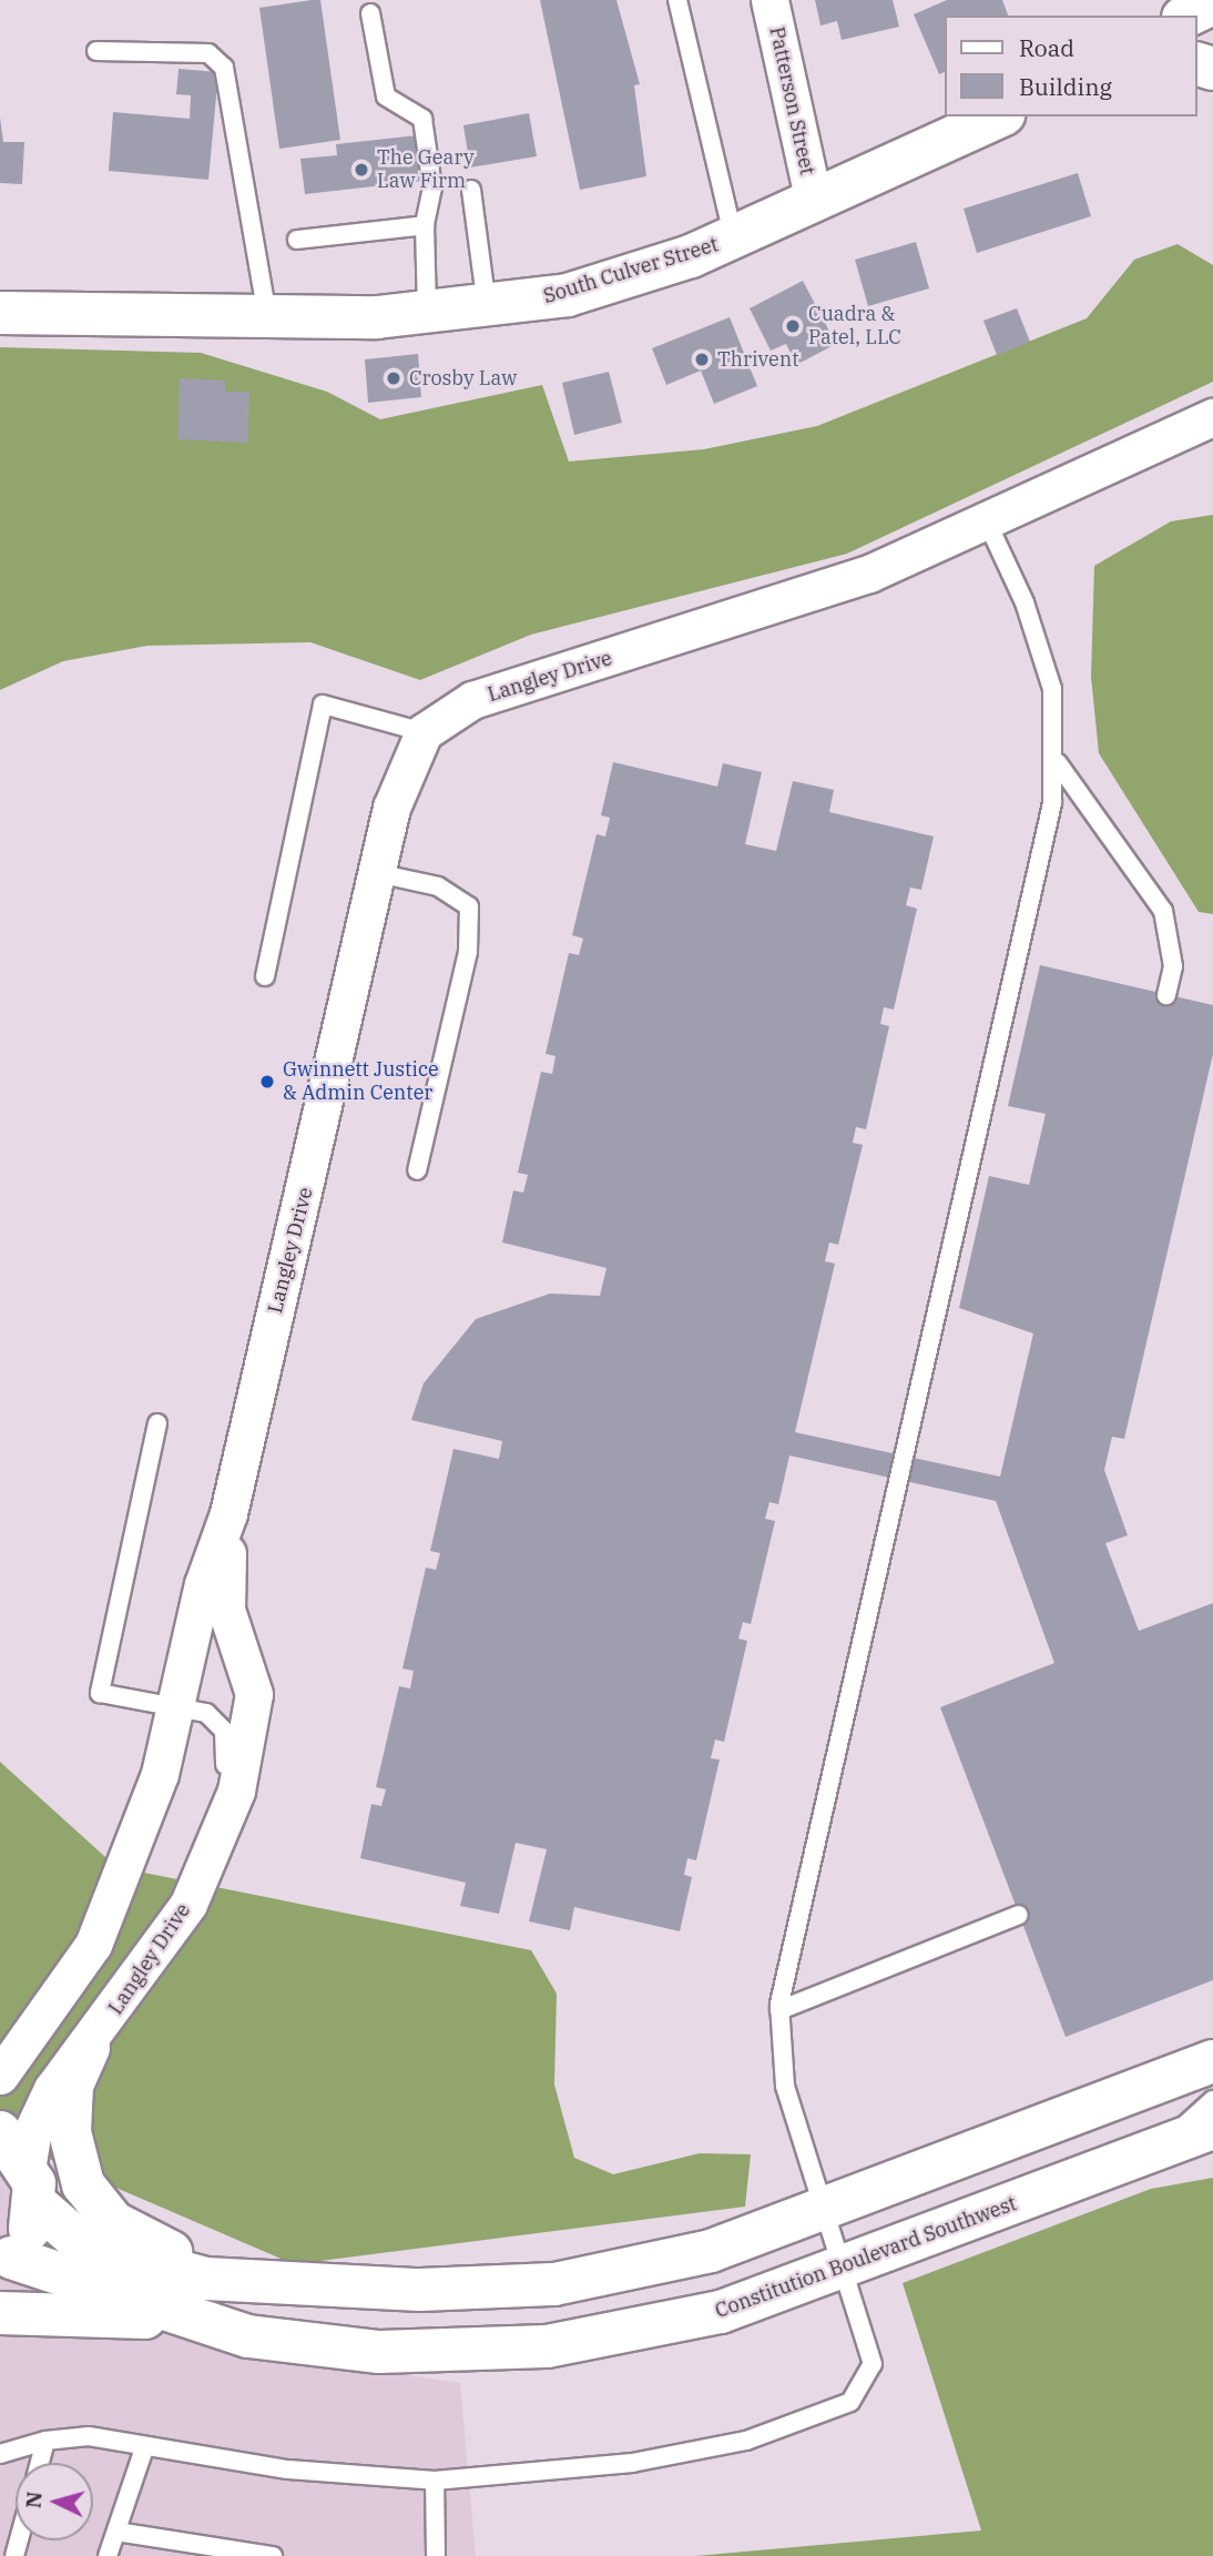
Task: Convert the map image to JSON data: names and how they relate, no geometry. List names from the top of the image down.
{
  "streets": {
    "street": [
      "Patterson Street",
      "South Culver Street",
      "Langley Drive",
      "Constitution Boulevard Southwest"
    ]
  },
  "crossings": [
    ["Patterson Street", "South Culver Street"]
  ],
  "places": [
    "The Geary Law Firm",
    "Cuadra & Patel, LLC",
    "Thrivent",
    "Crosby Law",
    "Gwinnett Justice & Admin Center"
  ],
  "legend": ["Road", "Building"],
  "north": "left"
}
